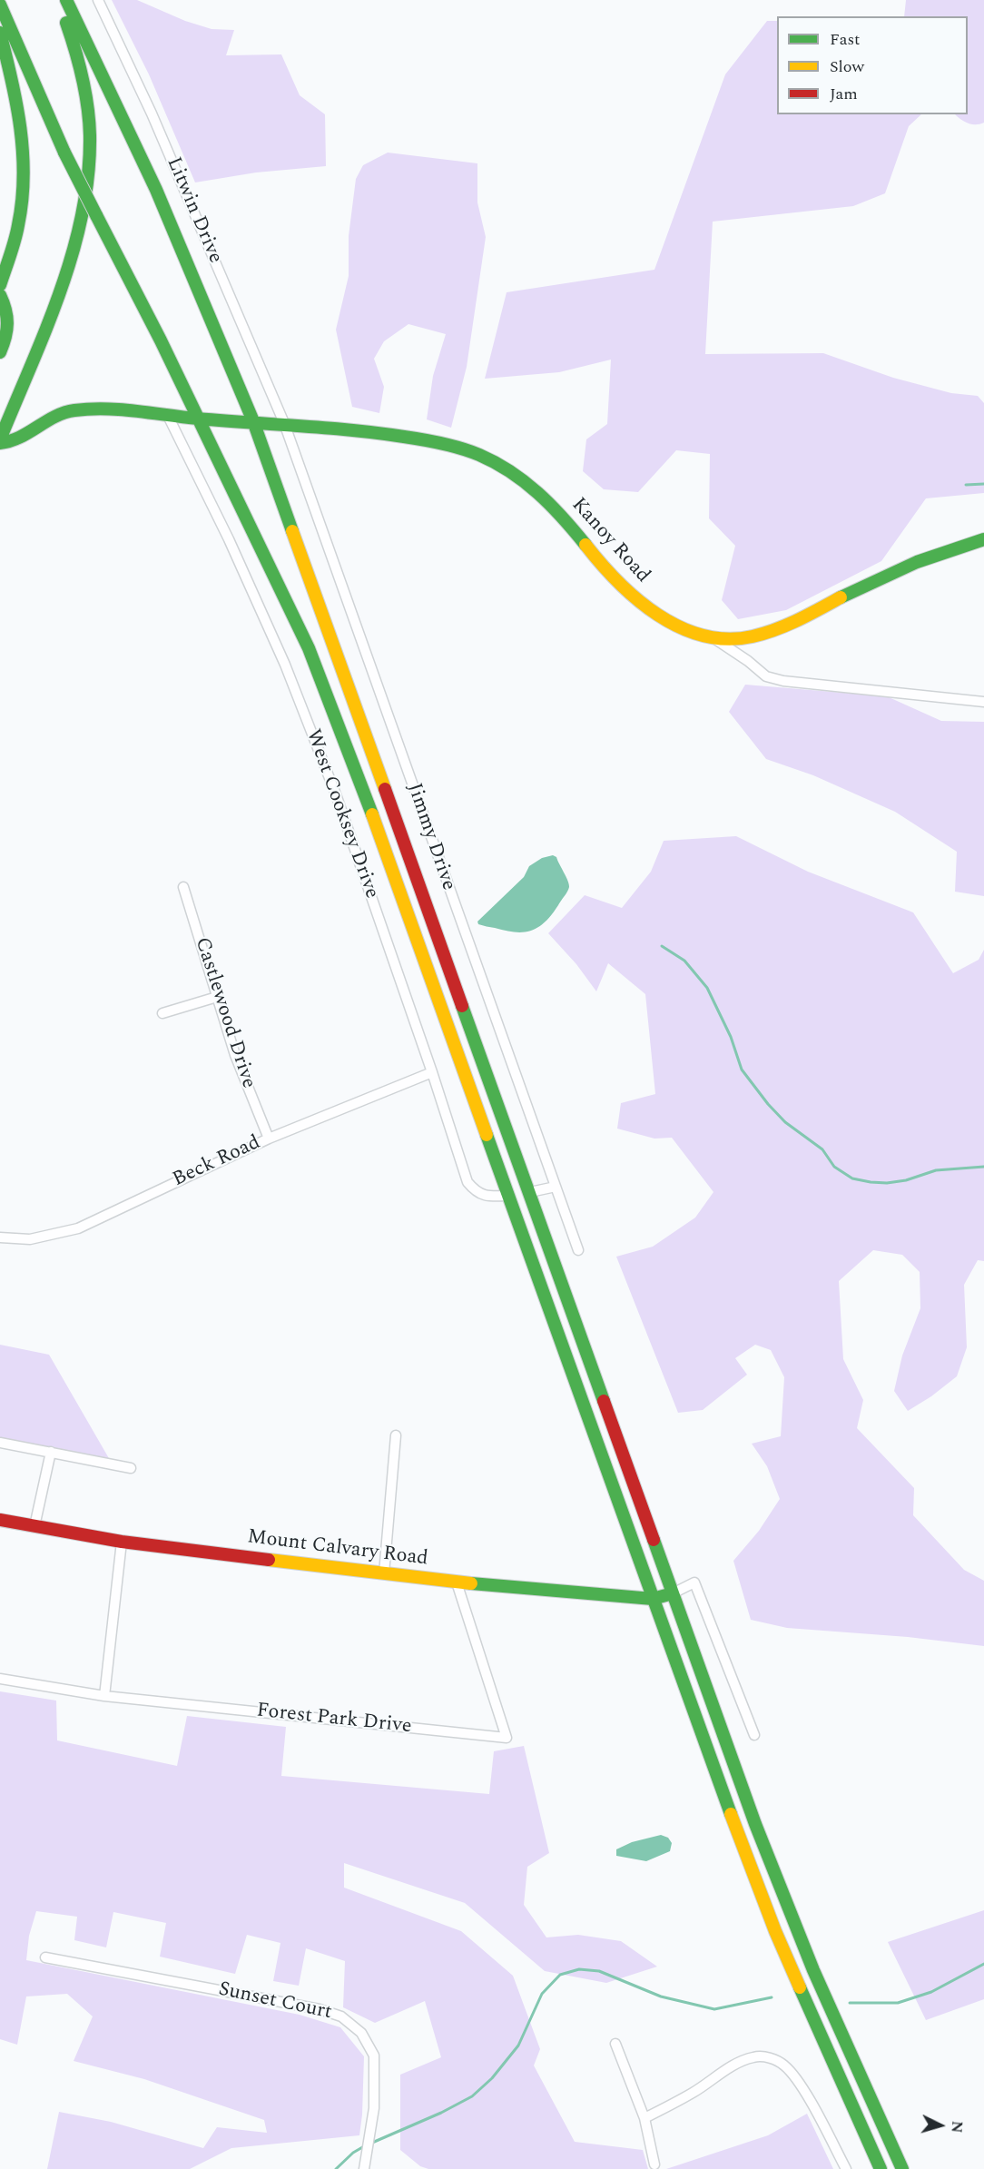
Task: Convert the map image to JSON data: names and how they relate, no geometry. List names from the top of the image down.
{
  "streets": {
    "main road": ["Kanoy Road", "Mount Calvary Road"],
    "street": [
      "Litwin Drive",
      "West Cooksey Drive",
      "Jimmy Drive",
      "Castlewood Drive",
      "Beck Road",
      "Forest Park Drive",
      "Sunset Court"
    ]
  },
  "crossings": [
    ["Litwin Drive", "Kanoy Road"],
    ["Litwin Drive", "Jimmy Drive"],
    ["Kanoy Road", "West Cooksey Drive"],
    ["Kanoy Road", "Jimmy Drive"],
    ["West Cooksey Drive", "Beck Road"],
    ["Castlewood Drive", "Beck Road"],
    ["Mount Calvary Road", "Forest Park Drive"]
  ],
  "legend": ["Fast", "Slow", "Jam"],
  "north": "right"
}
